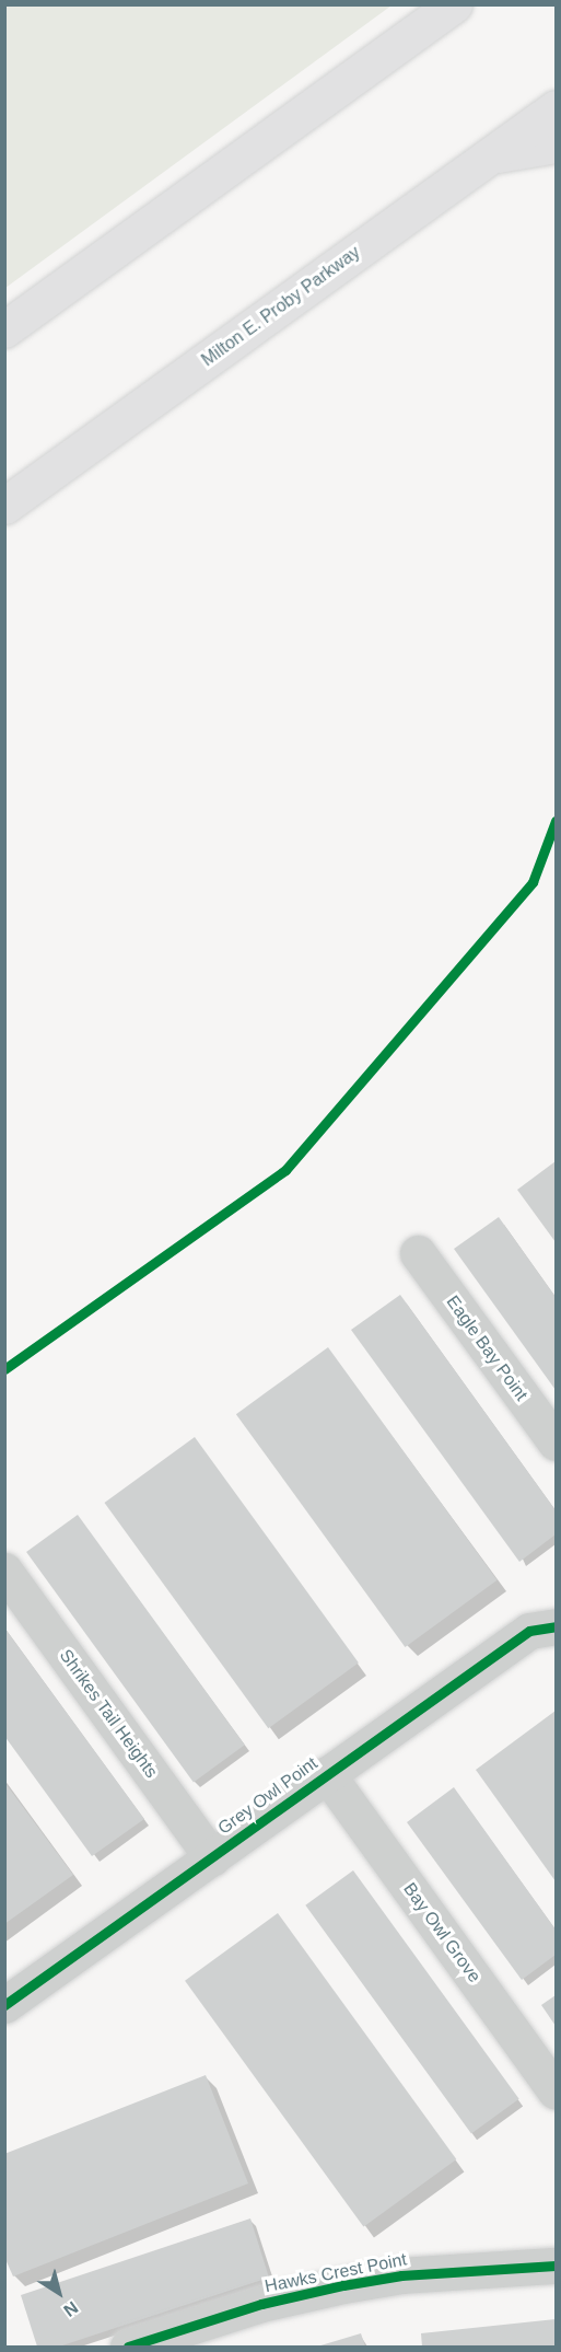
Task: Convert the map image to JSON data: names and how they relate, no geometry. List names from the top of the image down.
{
  "streets": {
    "highway": ["Milton E. Proby Parkway"],
    "street": [
      "Eagle Bay Point",
      "Shrikes Tail Heights",
      "Grey Owl Point",
      "Bay Owl Grove",
      "Hawks Crest Point"
    ]
  },
  "crossings": [
    ["Shrikes Tail Heights", "Grey Owl Point"],
    ["Grey Owl Point", "Bay Owl Grove"]
  ],
  "north": "bottom right"
}
